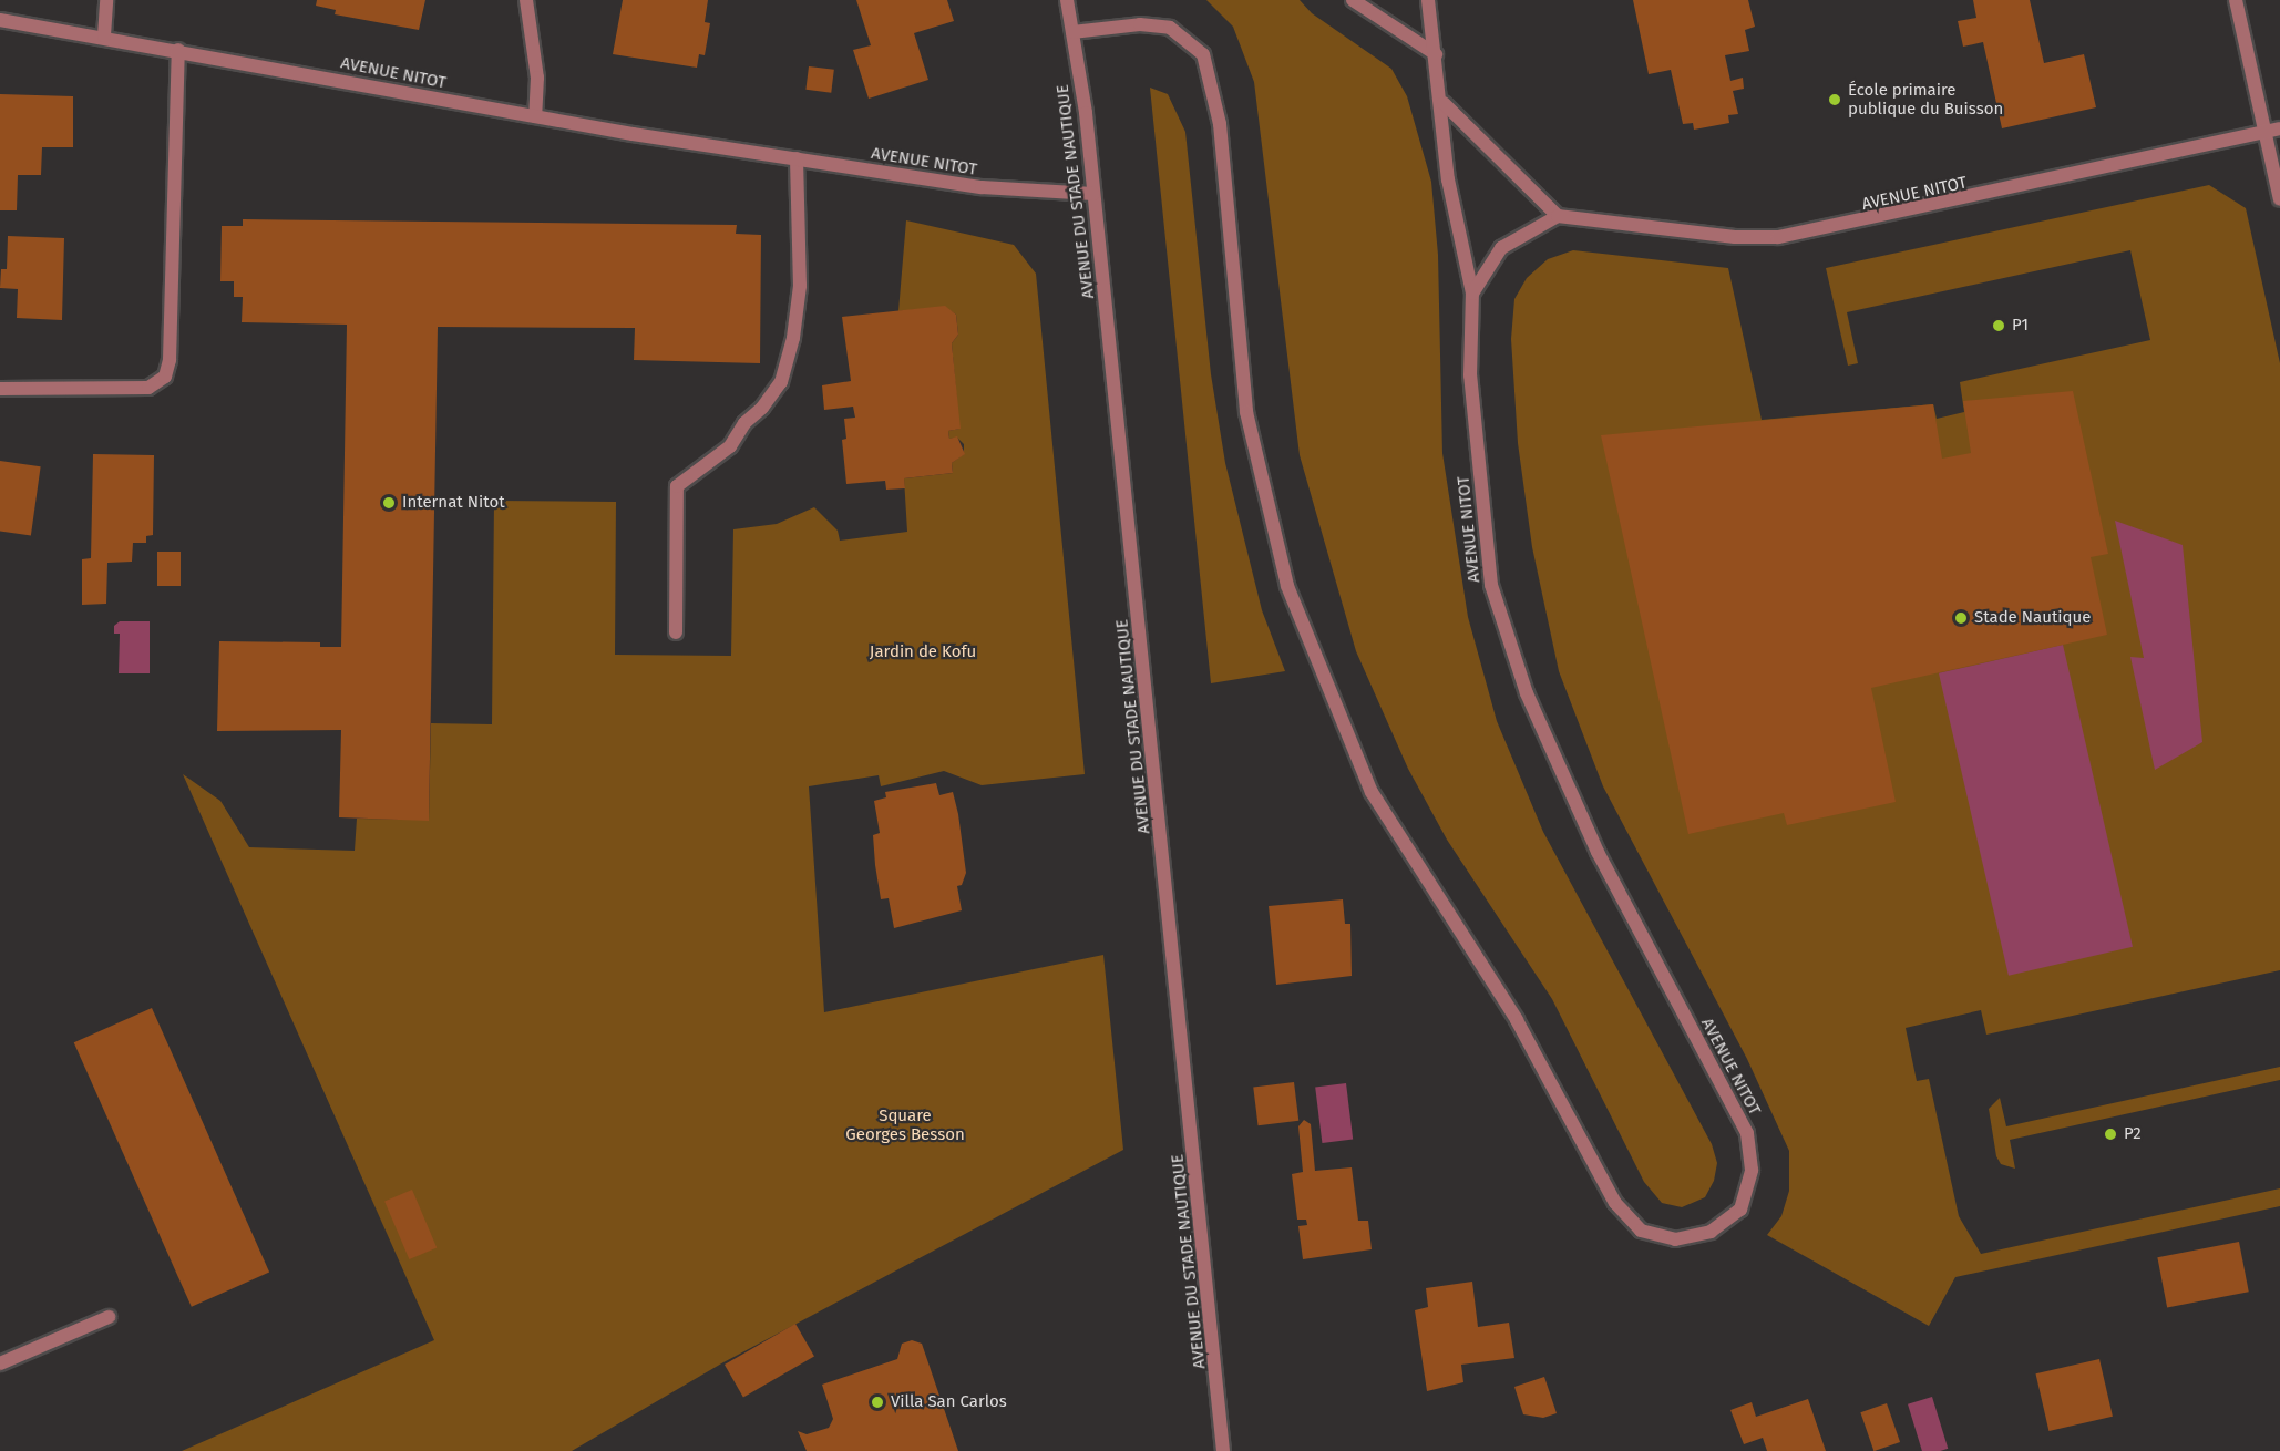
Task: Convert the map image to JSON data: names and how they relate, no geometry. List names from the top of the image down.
{
  "streets": {
    "street": ["AVENUE NITOT", "AVENUE DU STADE NAUTIQUE"]
  },
  "crossings": [
    ["AVENUE NITOT", "AVENUE DU STADE NAUTIQUE"]
  ],
  "parks": ["Jardin de Kofu", "Square Georges Besson"],
  "places": [
    "École primaire publique du Buisson",
    "P1",
    "Internat Nitot",
    "Stade Nautique",
    "P2",
    "Villa San Carlos"
  ]
}
